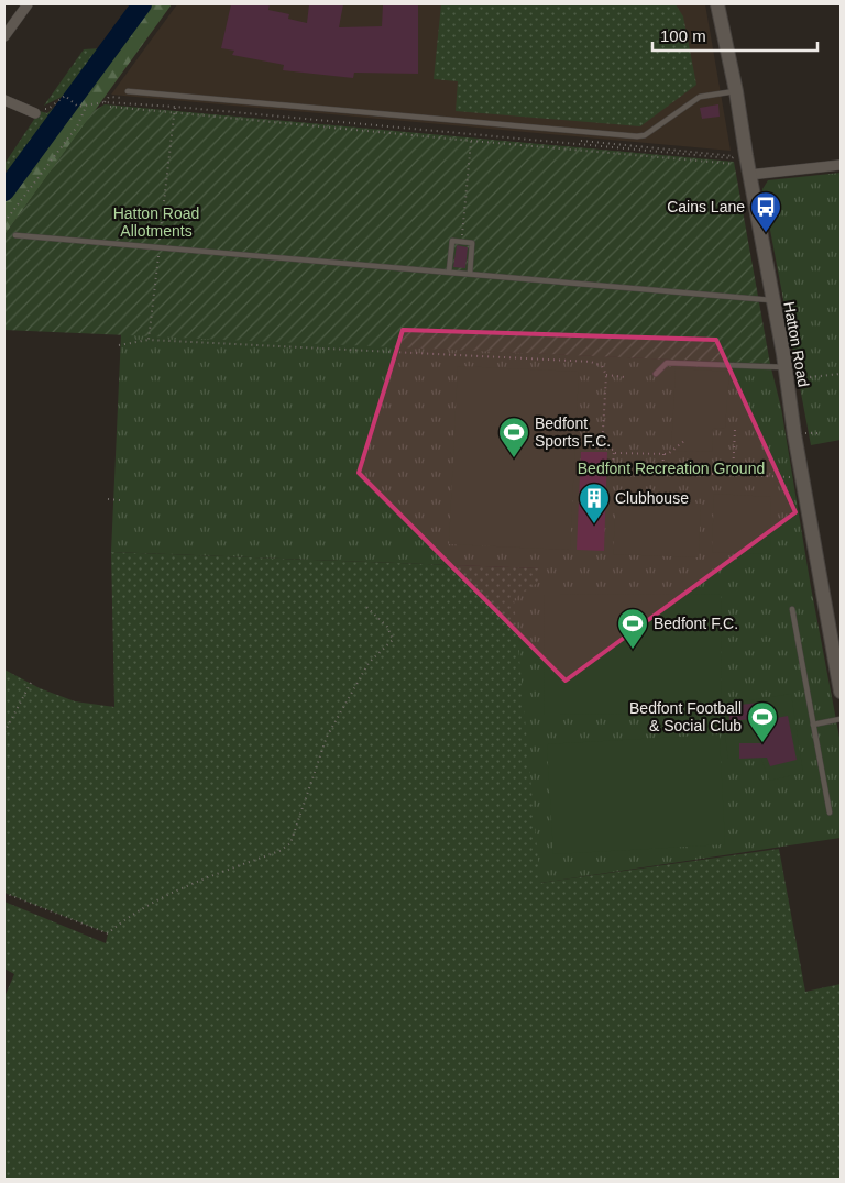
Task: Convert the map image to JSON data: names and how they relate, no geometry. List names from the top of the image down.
{
  "streets": {
    "street": ["Hatton Road"]
  },
  "parks": ["Hatton Road Allotments", "Bedfont Recreation Ground"],
  "places": {
    "bus stop": ["Cains Lane"],
    "sports": ["Bedfont Sports F.C.", "Bedfont F.C.", "Bedfont Football & Social Club"],
    "building": ["Clubhouse"]
  },
  "scale_bar": "100 m"
}
